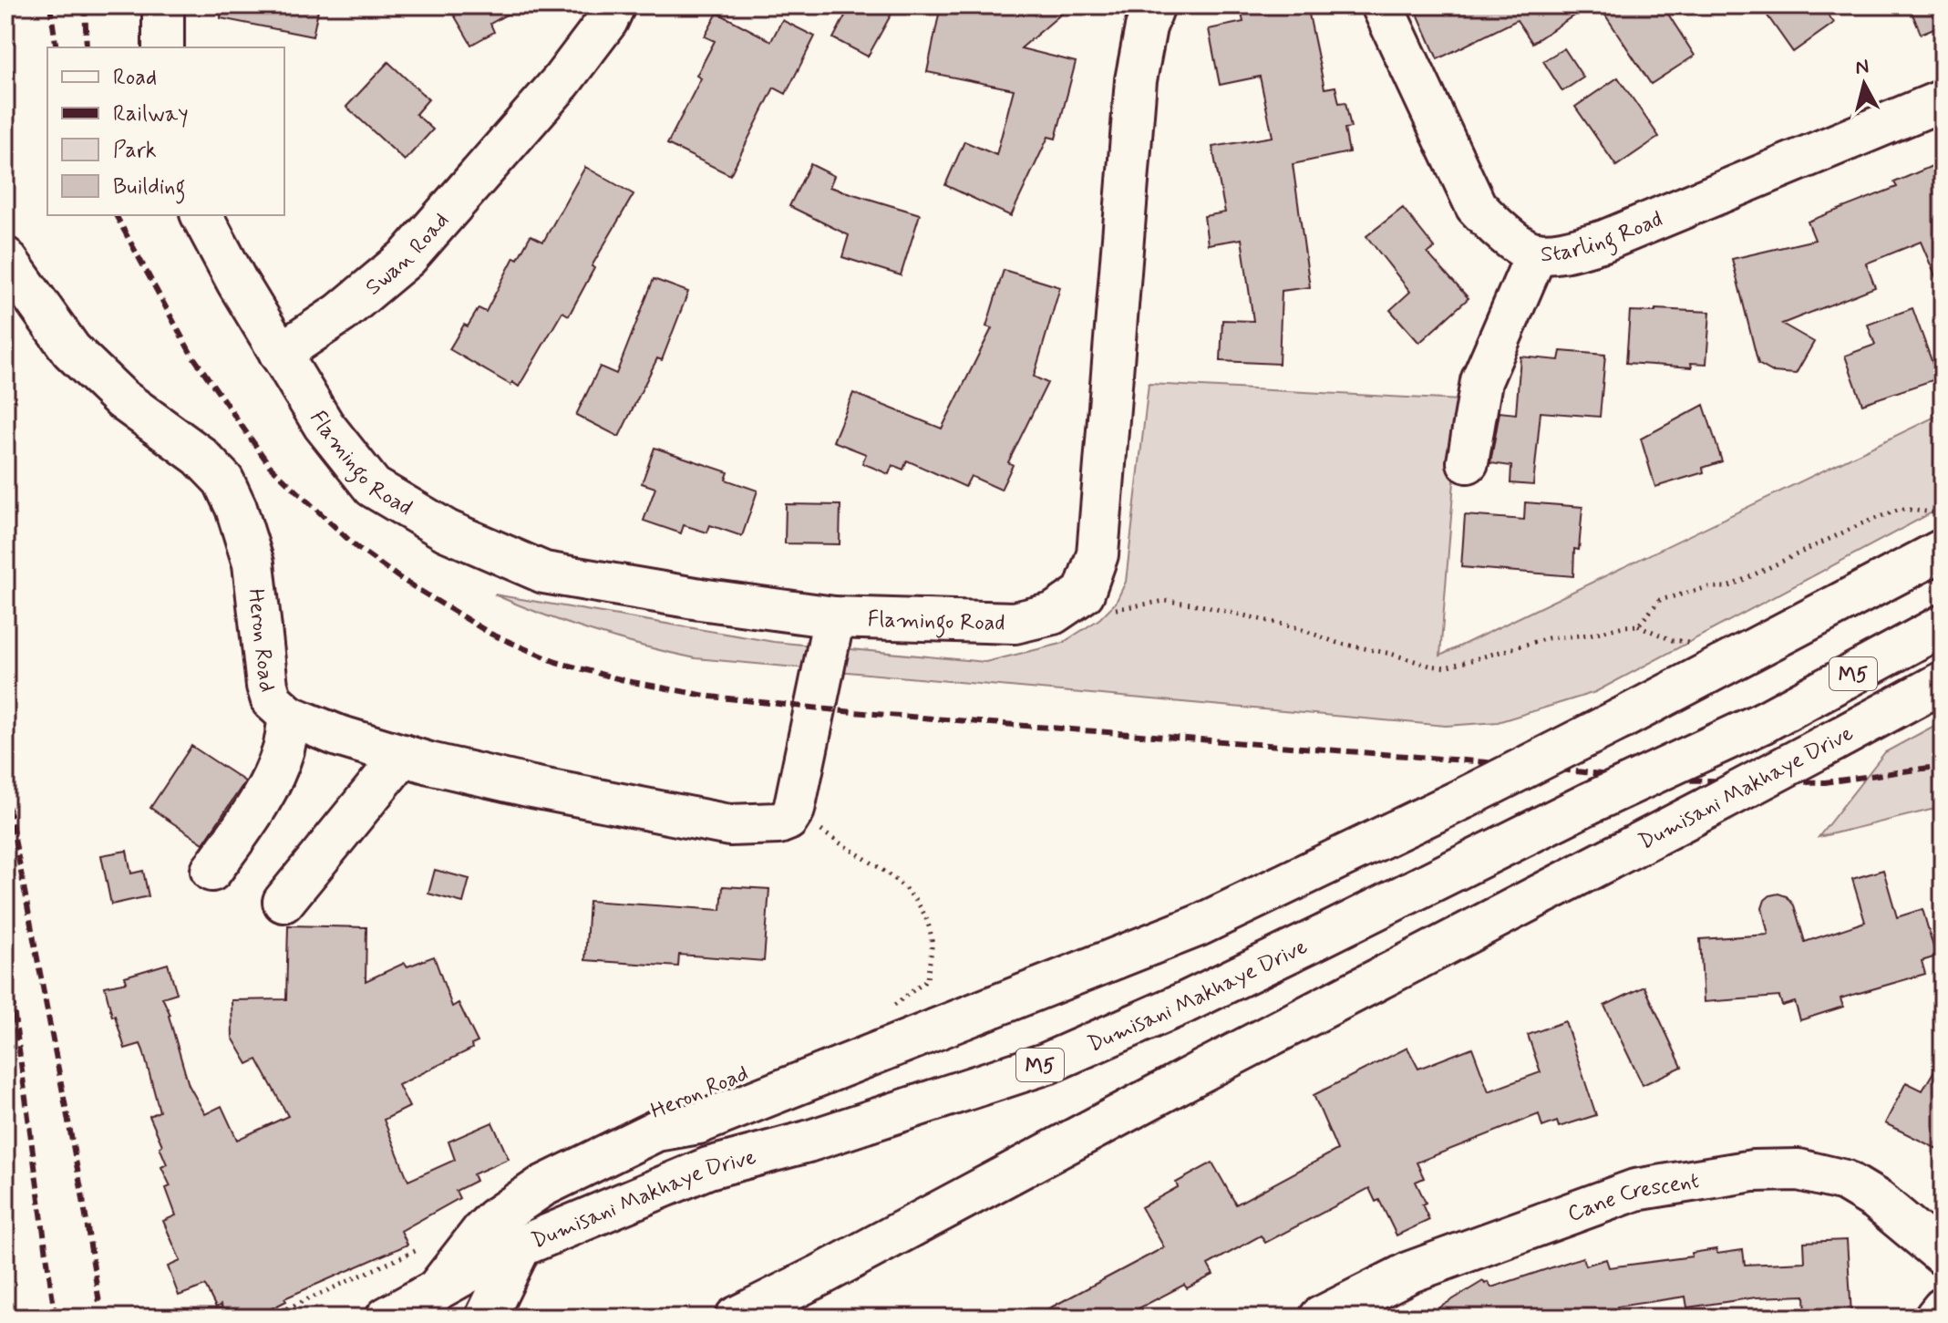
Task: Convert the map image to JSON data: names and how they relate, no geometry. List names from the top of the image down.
{
  "streets": {
    "street": [
      "Starling Road",
      "Swan Road",
      "Flamingo Road",
      "Heron Road",
      "M5",
      "Dumisani Makhaye Drive",
      "Cane Crescent"
    ]
  },
  "crossings": [
    ["Swan Road", "Flamingo Road"]
  ],
  "legend": [
    "Road",
    "Railway",
    "Park",
    "Building"
  ],
  "north": "top"
}
